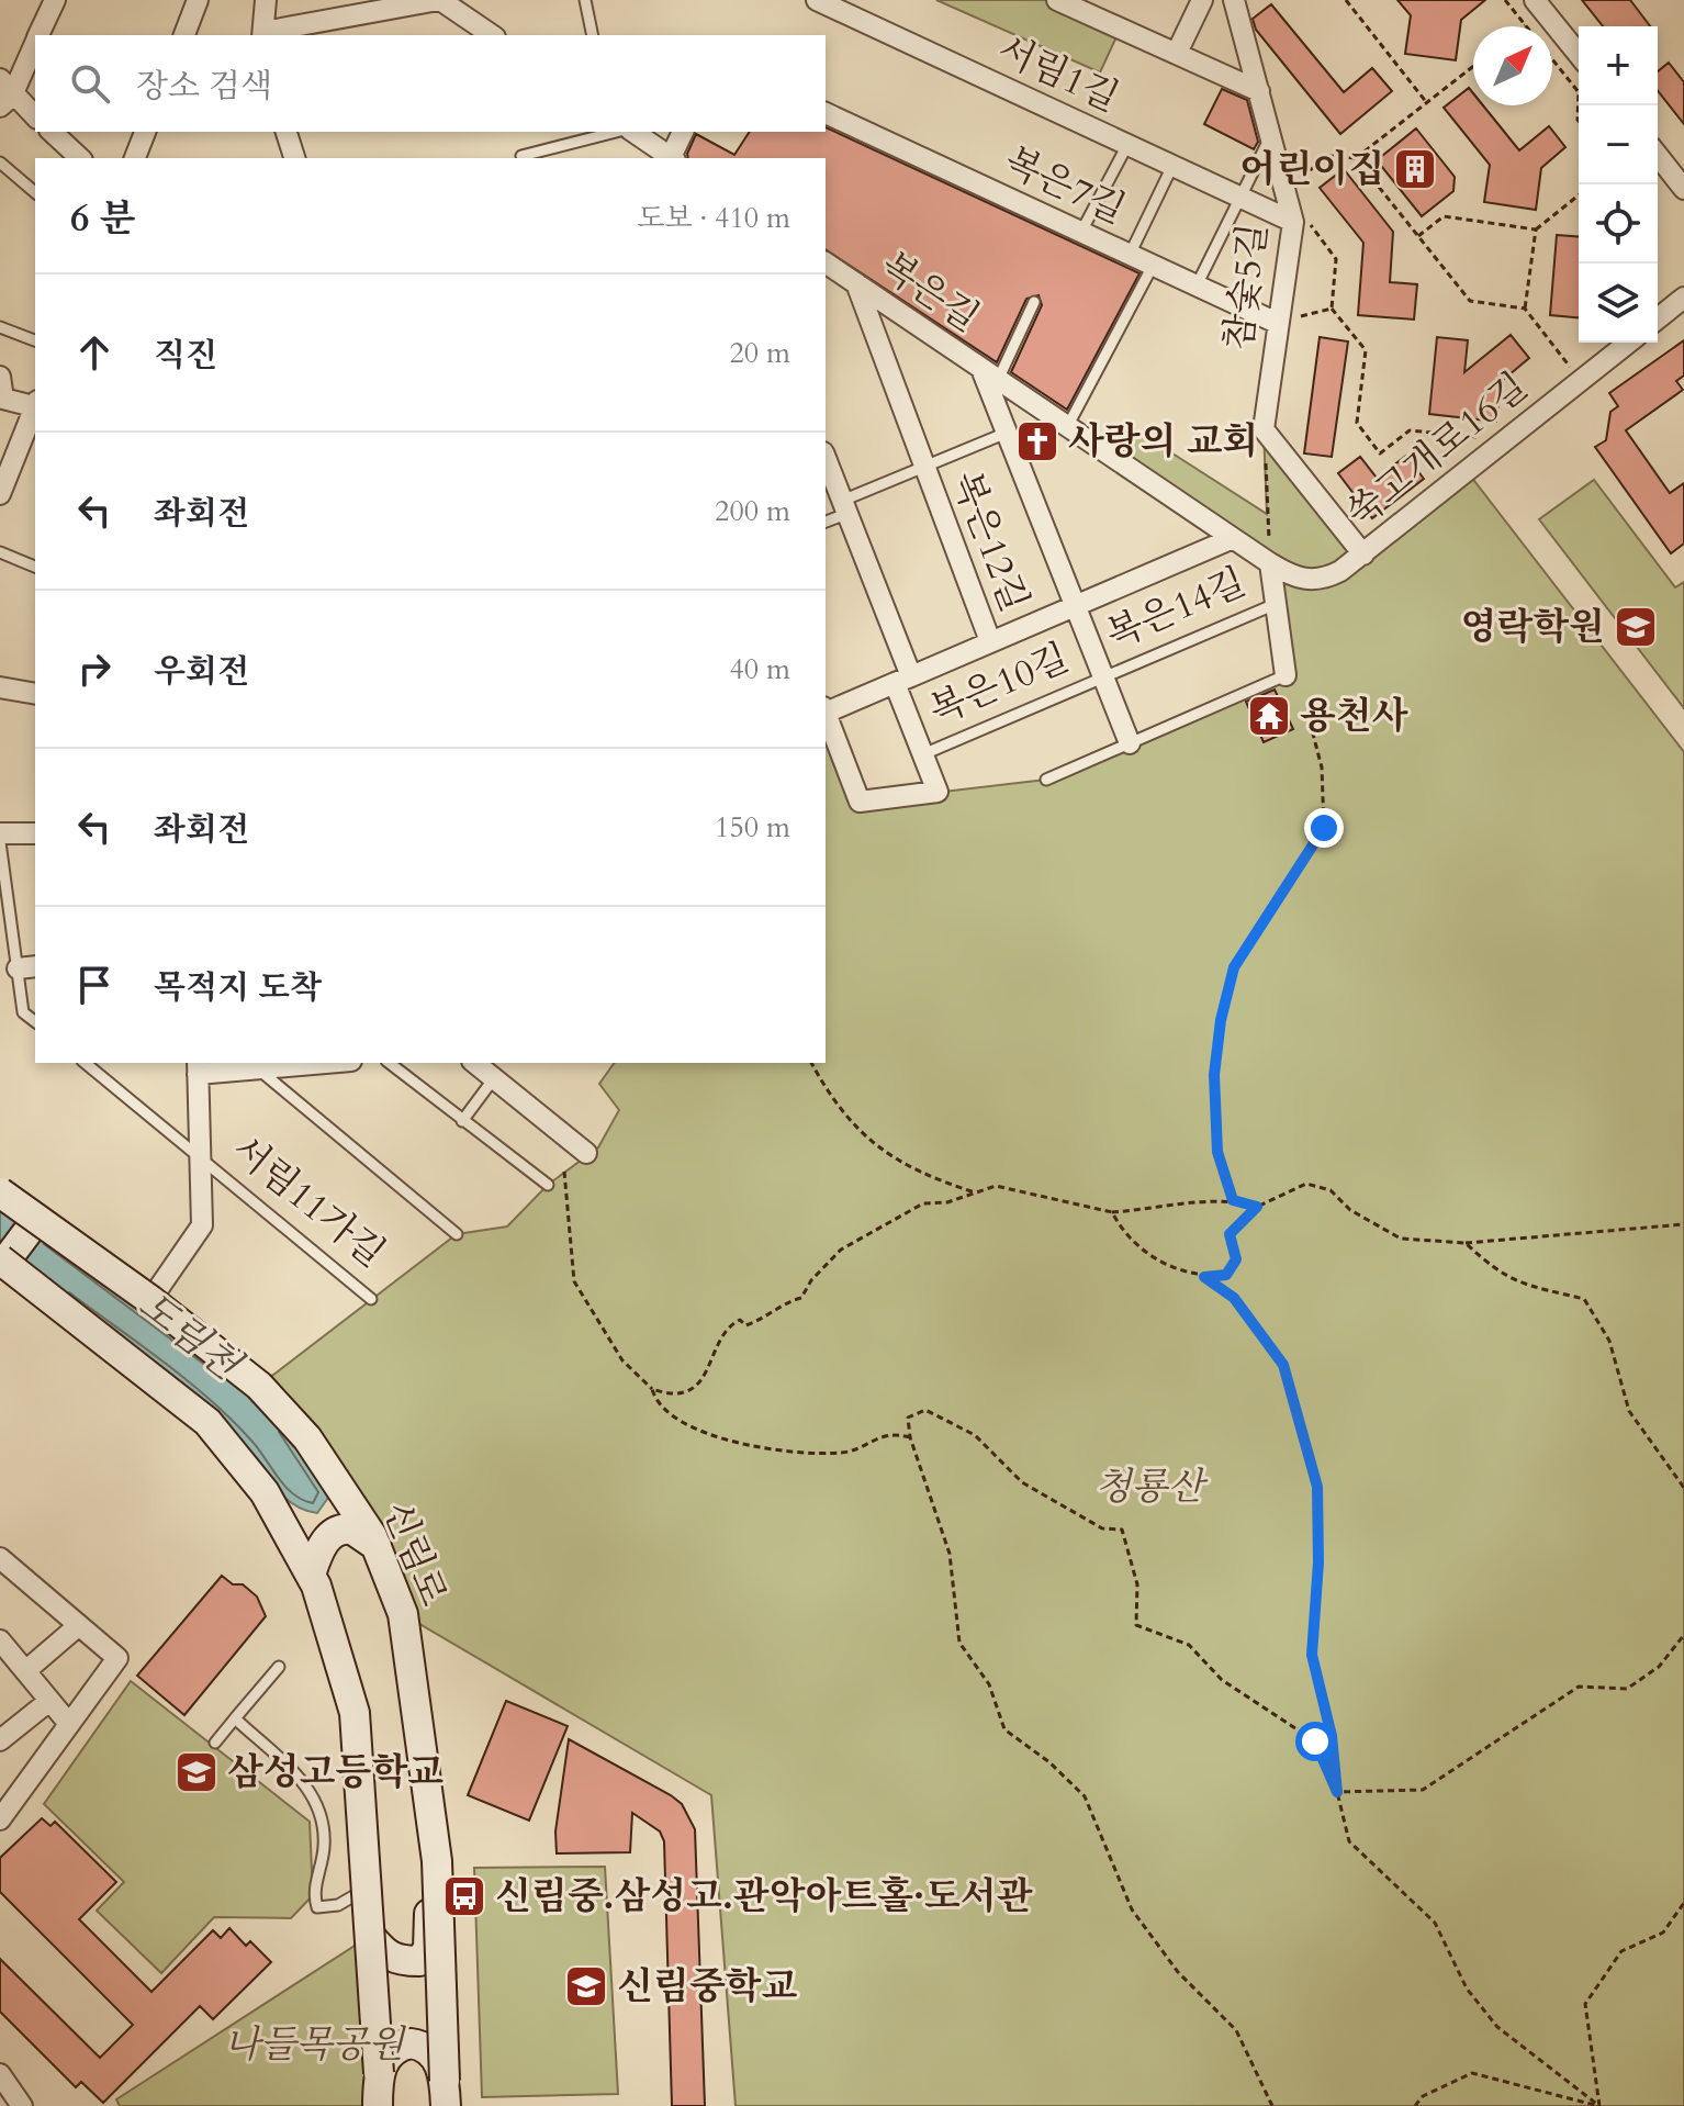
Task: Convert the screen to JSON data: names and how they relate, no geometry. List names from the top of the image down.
{
  "streets": {
    "main road": ["신림로"],
    "street": [
      "서림1길",
      "복은7길",
      "참숯5길",
      "복은길",
      "쑥고개로16길",
      "복은12길",
      "복은14길",
      "복은10길",
      "서림11가길"
    ]
  },
  "crossings": [
    ["서림1길", "복은7길"],
    ["서림1길", "참숯5길"],
    ["복은7길", "참숯5길"],
    ["복은길", "쑥고개로16길"],
    ["복은길", "복은12길"],
    ["복은길", "복은14길"],
    ["복은12길", "복은10길"],
    ["복은14길", "복은10길"],
    ["서림11가길", "신림로"]
  ],
  "water": ["도림천"],
  "parks": ["청룡산", "나들목공원"],
  "places": {
    "building": ["어린이집"],
    "church": ["사랑의 교회"],
    "school or university": ["영락학원", "삼성고등학교", "신림중학교"],
    "temple": ["용천사"],
    "bus stop": ["신림중.삼성고.관악아트홀·도서관"]
  },
  "north": "top right",
  "page": {
    "map_buttons": ["+", "−"],
    "search": "장소 검색",
    "heading": ["6 분", "도보 · 410 m"],
    "list": [
      ["직진", "20 m"],
      ["좌회전", "200 m"],
      ["우회전", "40 m"],
      ["좌회전", "150 m"],
      "목적지 도착"
    ]
  }
}
